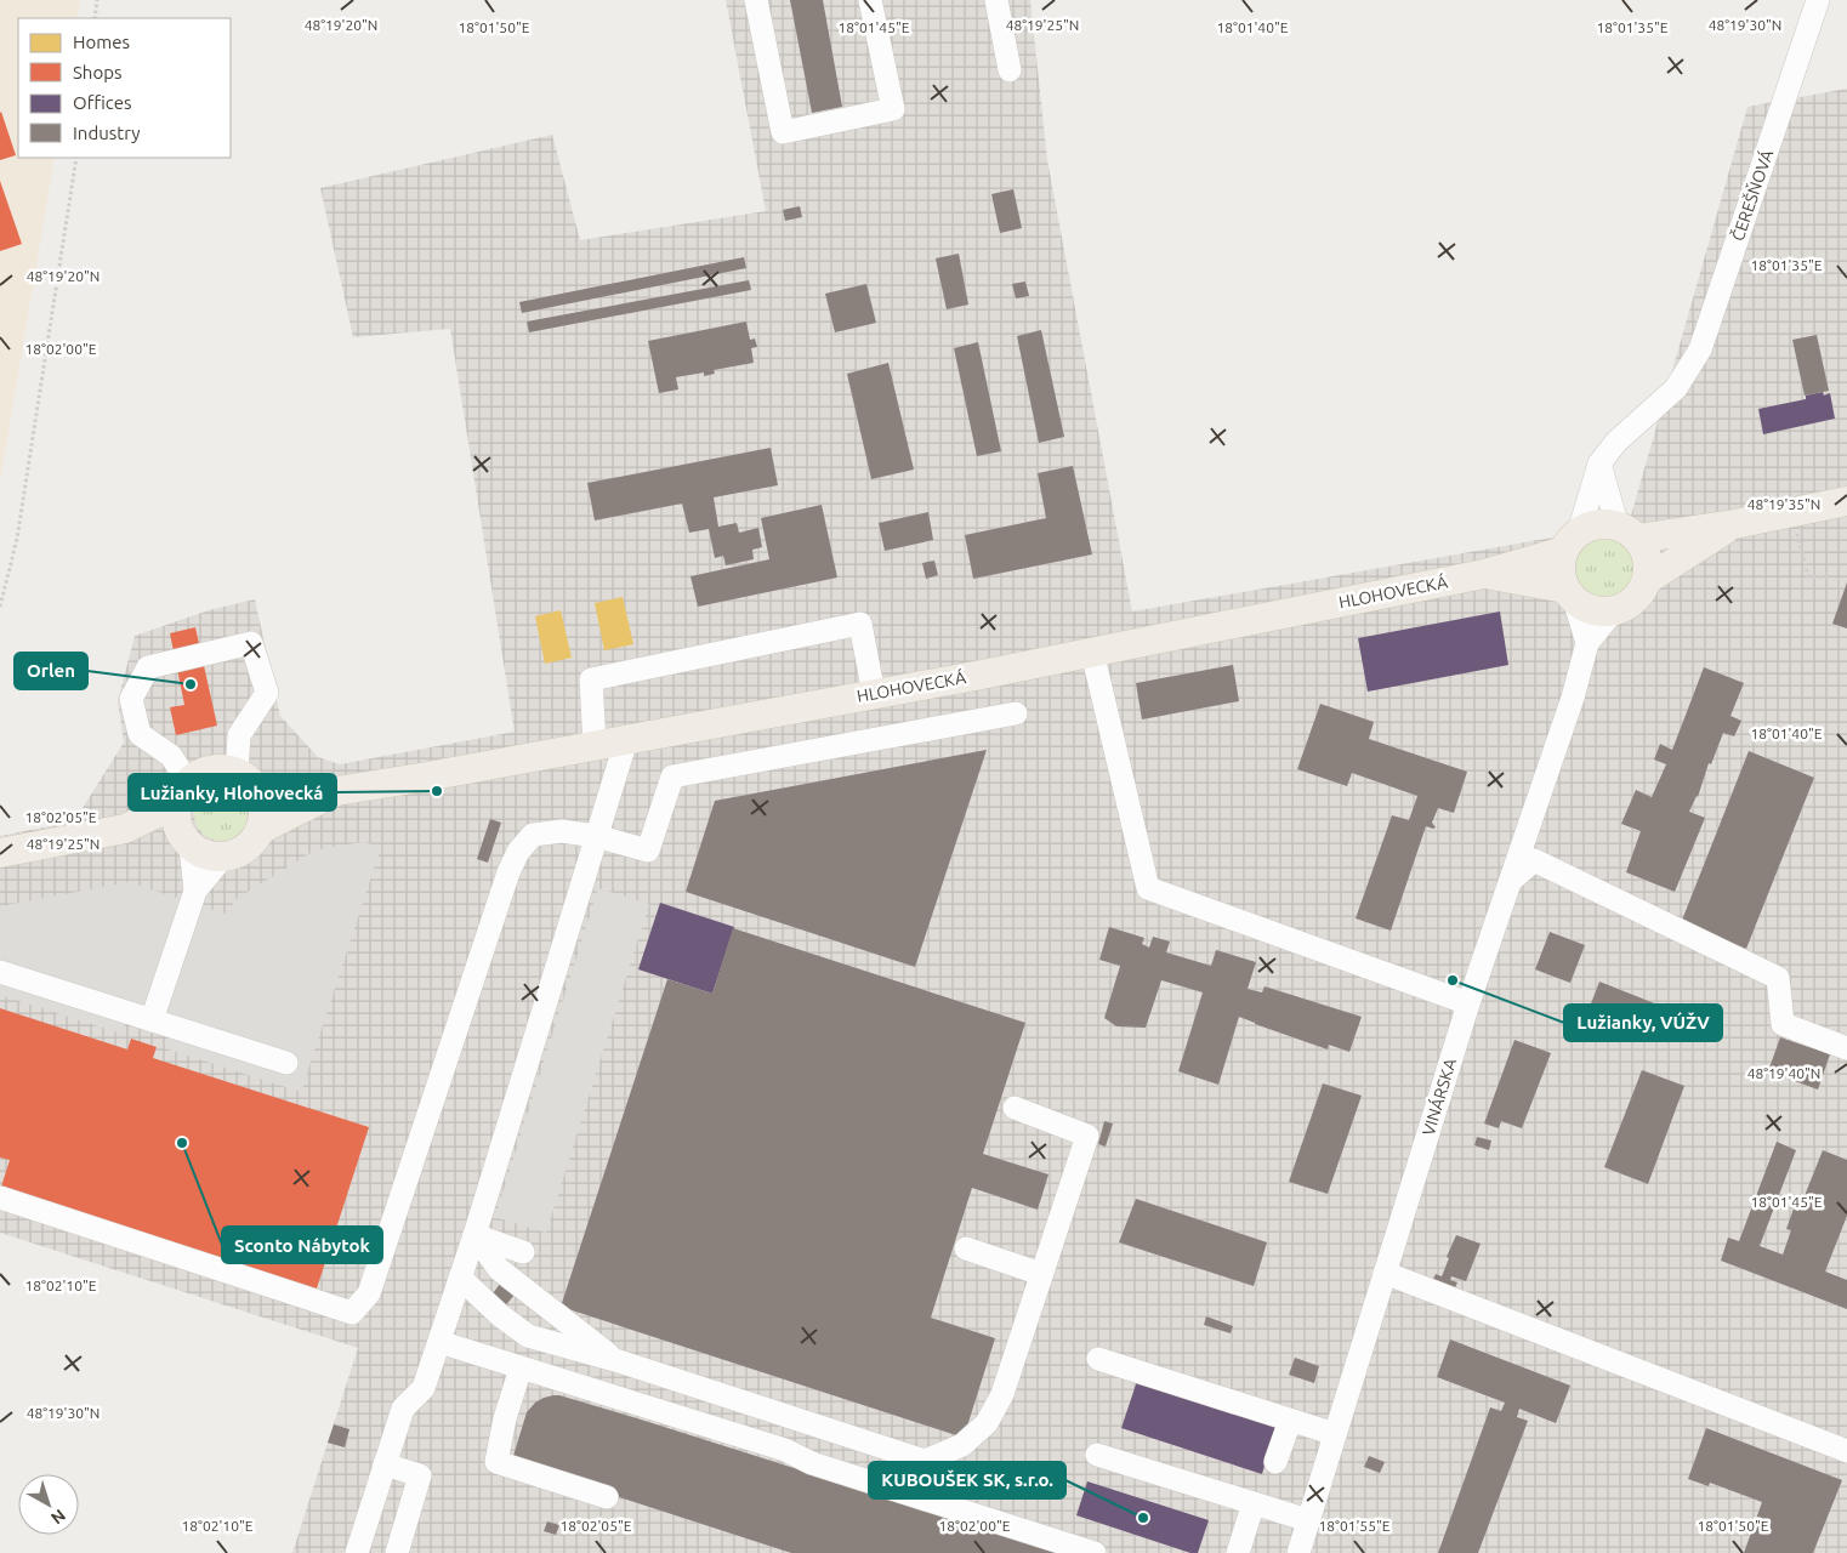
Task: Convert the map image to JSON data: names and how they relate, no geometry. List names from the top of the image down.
{
  "streets": {
    "main road": ["HLOHOVECKÁ"],
    "street": ["ČEREŠŇOVÁ", "VINÁRSKA"]
  },
  "crossings": [
    ["ČEREŠŇOVÁ", "HLOHOVECKÁ"],
    ["ČEREŠŇOVÁ", "VINÁRSKA"],
    ["HLOHOVECKÁ", "VINÁRSKA"]
  ],
  "places": [
    "Orlen",
    "Lužianky, Hlohovecká",
    "Lužianky, VÚŽV",
    "Sconto Nábytok",
    "KUBOUŠEK SK, s.r.o."
  ],
  "legend": [
    "Homes",
    "Shops",
    "Offices",
    "Industry"
  ],
  "north": "bottom right",
  "coordinates": [
    "48°19'20\"N",
    "48°19'30\"N",
    "48°19'25\"N",
    "18°01'45\"E",
    "18°01'35\"E",
    "18°01'50\"E",
    "18°01'40\"E",
    "18°02'00\"E",
    "48°19'35\"N",
    "18°02'05\"E",
    "48°19'40\"N",
    "18°02'10\"E",
    "18°01'55\"E"
  ]
}
